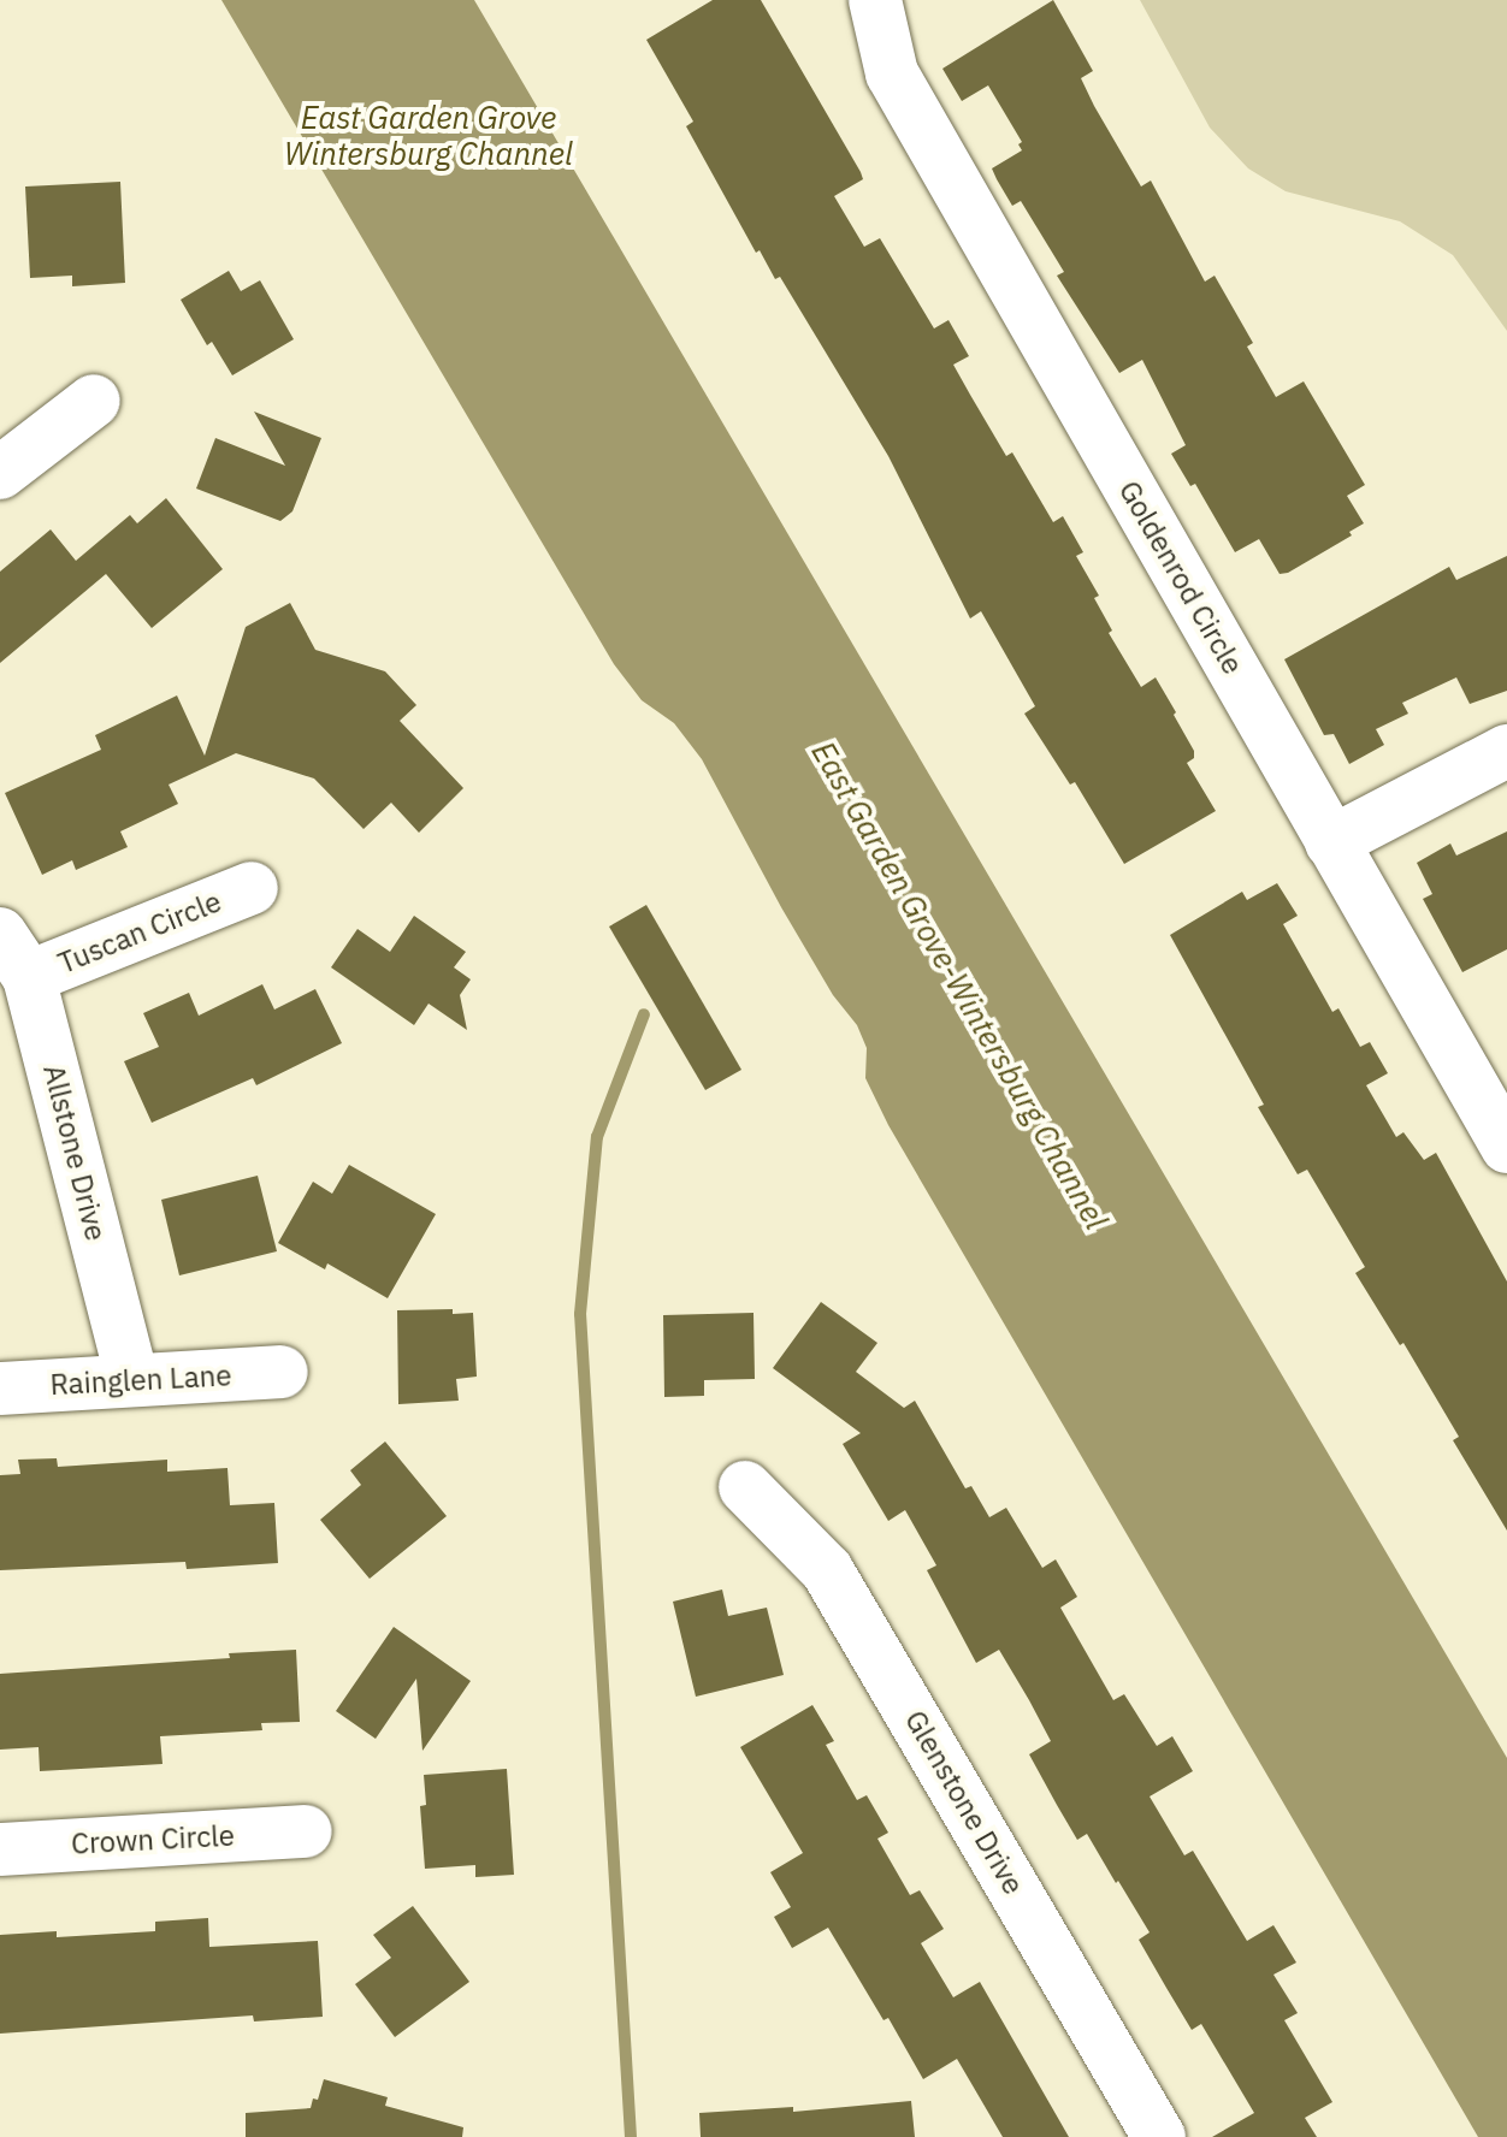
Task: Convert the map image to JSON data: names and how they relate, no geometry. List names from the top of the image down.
{
  "streets": {
    "street": [
      "Goldenrod Circle",
      "Tuscan Circle",
      "Allstone Drive",
      "Rainglen Lane",
      "Glenstone Drive",
      "Crown Circle"
    ]
  },
  "crossings": [
    ["Tuscan Circle", "Allstone Drive"],
    ["Allstone Drive", "Rainglen Lane"]
  ],
  "water": ["East Garden Grove Wintersburg Channel", "East Garden Grove-Wintersburg Channel"]
}
